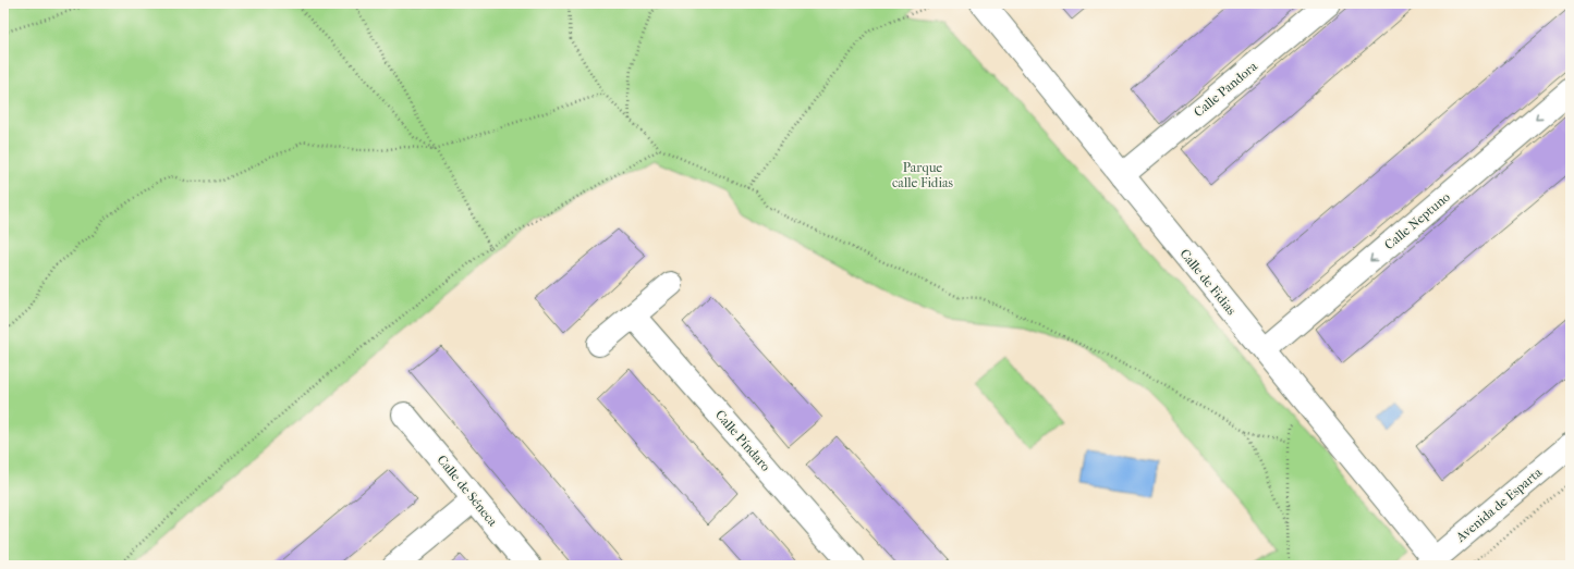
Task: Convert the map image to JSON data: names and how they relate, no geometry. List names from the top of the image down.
{
  "streets": {
    "street": [
      "Calle Pandora",
      "Calle Neptuno",
      "Calle de Fidias",
      "Calle Píndaro",
      "Calle de Séneca",
      "Avenida de Esparta"
    ]
  },
  "crossings": [
    ["Calle Pandora", "Calle de Fidias"],
    ["Calle Neptuno", "Calle de Fidias"],
    ["Calle de Fidias", "Avenida de Esparta"]
  ],
  "one_way": ["Calle Neptuno"],
  "parks": ["Parque calle Fidias"]
}
